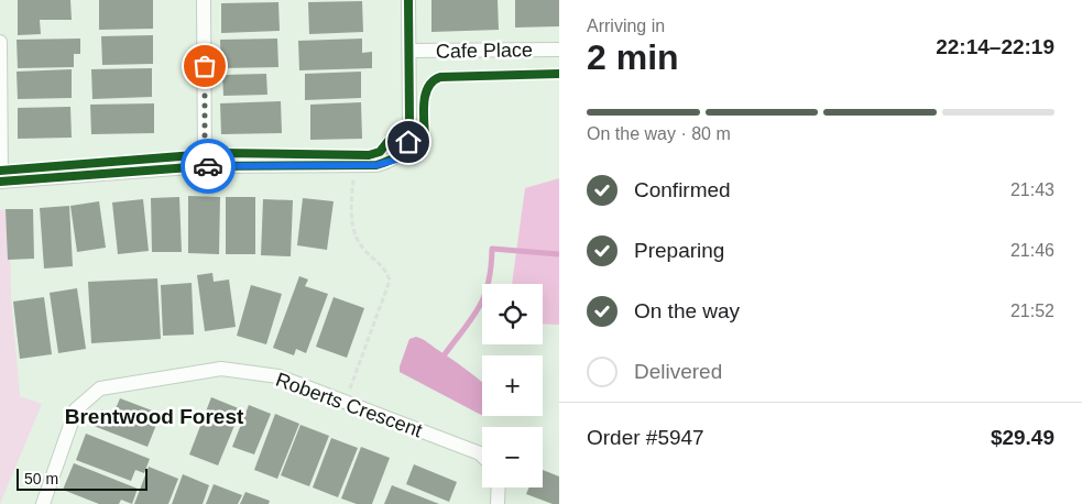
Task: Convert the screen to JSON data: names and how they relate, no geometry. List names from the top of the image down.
{
  "streets": {
    "street": ["Cafe Place", "Roberts Crescent"]
  },
  "districts": ["Brentwood Forest"],
  "scale_bar": "50 m",
  "page": {
    "heading": ["2 min", "Arriving in", "22:14–22:19"],
    "panel": ["Order #5947", "$29.49"],
    "bar": "On the way · 80 m",
    "list": [
      ["Confirmed", "21:43"],
      ["Preparing", "21:46"],
      ["On the way", "21:52"],
      "Delivered"
    ],
    "map_buttons": ["+", "−"],
    "scale": "50 m"
  }
}
